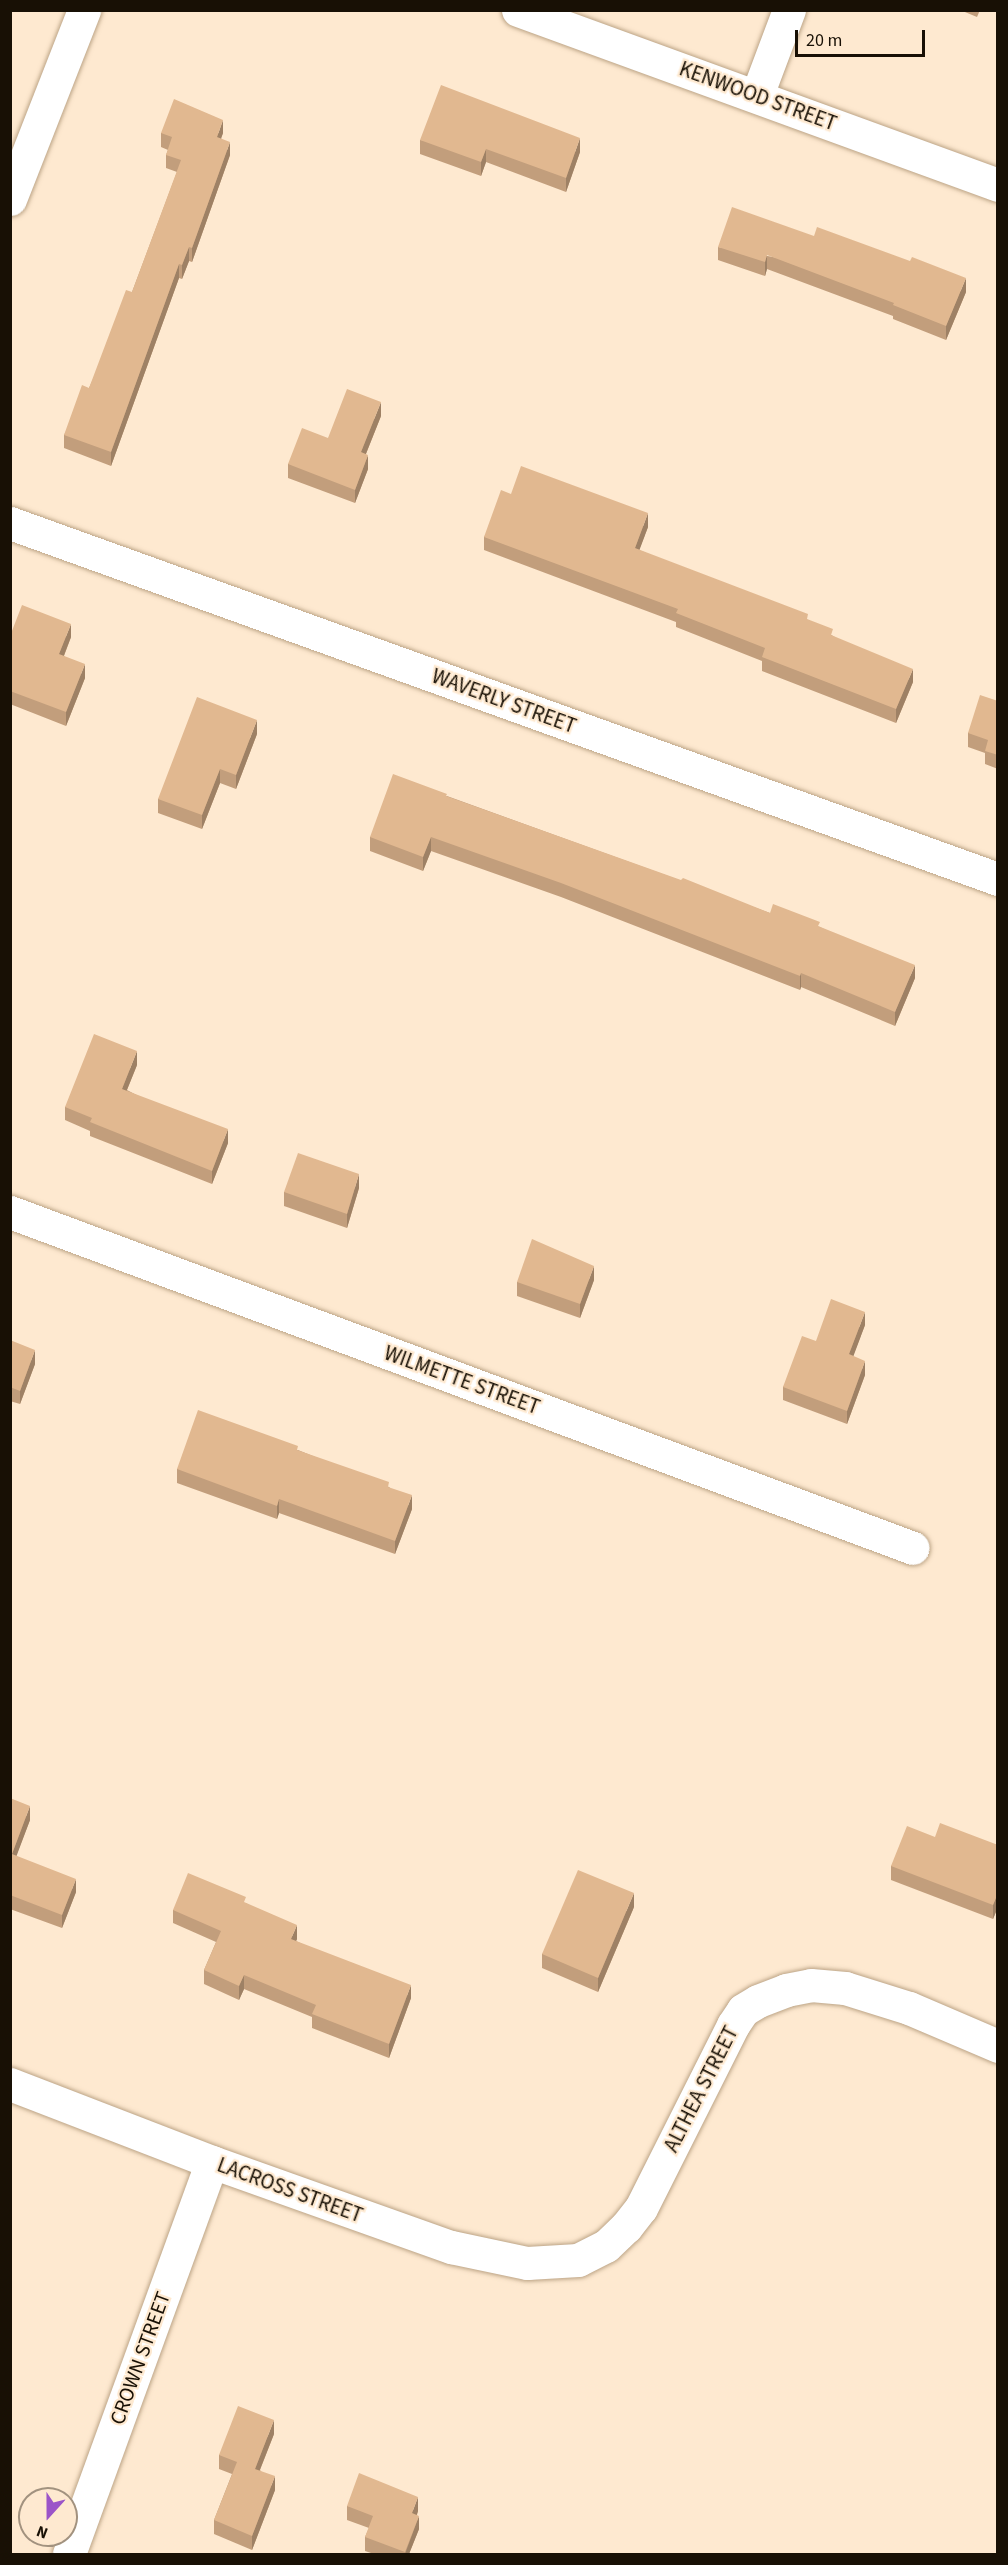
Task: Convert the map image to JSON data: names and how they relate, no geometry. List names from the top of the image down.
{
  "streets": {
    "street": [
      "KENWOOD STREET",
      "WAVERLY STREET",
      "WILMETTE STREET",
      "ALTHEA STREET",
      "LACROSS STREET",
      "CROWN STREET"
    ]
  },
  "crossings": [
    ["ALTHEA STREET", "LACROSS STREET"],
    ["LACROSS STREET", "CROWN STREET"]
  ],
  "scale_bar": "20 m",
  "north": "bottom"
}
